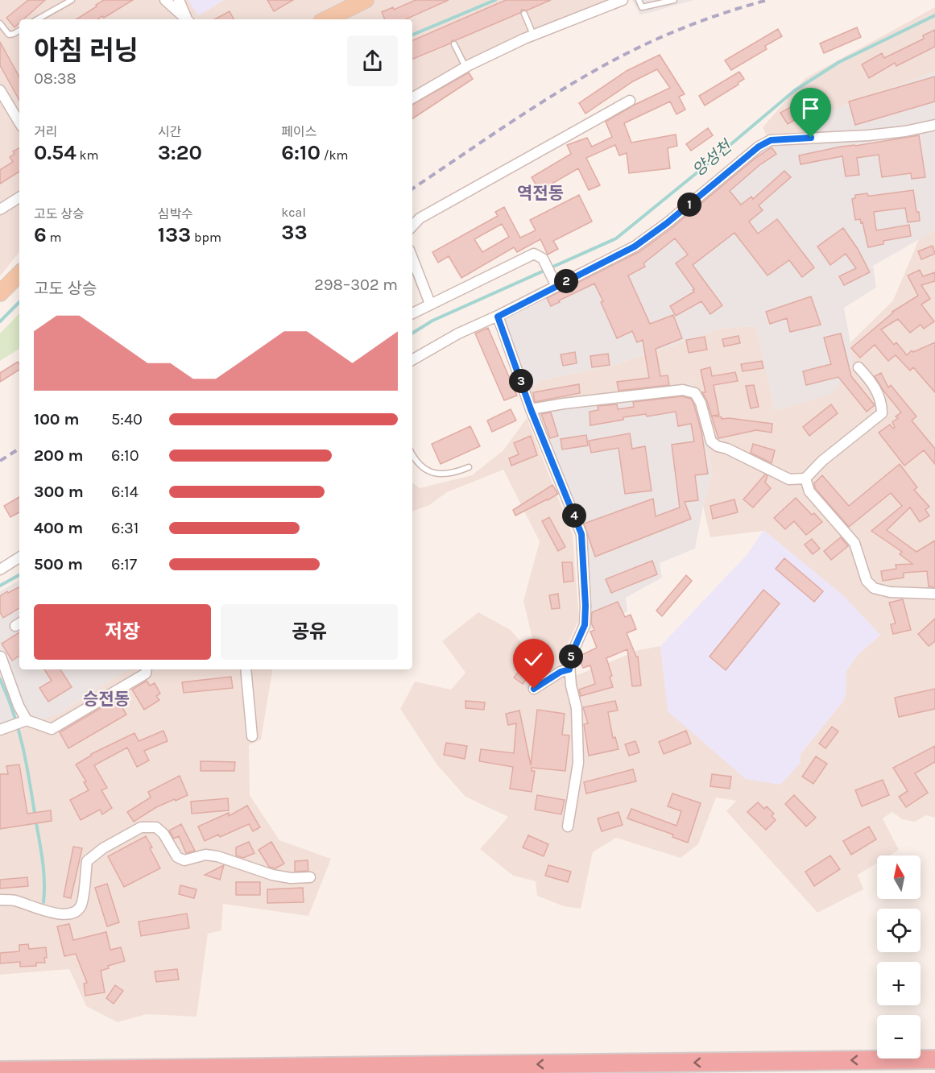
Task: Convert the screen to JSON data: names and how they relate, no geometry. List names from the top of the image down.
{
  "districts": ["역전동", "승전동"],
  "water": ["양성천"],
  "north": "top",
  "page": {
    "heading": ["아침 러닝", "08:38"],
    "stats": [
      ["거리", "0.54 km"],
      ["시간", "3:20"],
      ["페이스", "6:10 /km"],
      ["고도 상승", "6 m"],
      ["심박수", "133 bpm"],
      ["kcal", "33"]
    ],
    "pins": [
      "1",
      "2",
      "3",
      "4",
      "5"
    ],
    "chart": ["고도 상승", "298–302 m"],
    "list": [
      {
        "name": "100 m",
        "note": "5:40"
      },
      {
        "name": "200 m",
        "note": "6:10"
      },
      {
        "name": "300 m",
        "note": "6:14"
      },
      {
        "name": "400 m",
        "note": "6:31"
      },
      {
        "name": "500 m",
        "note": "6:17"
      }
    ],
    "buttons": ["저장", "공유"],
    "map_buttons": ["+", "−"]
  }
}
